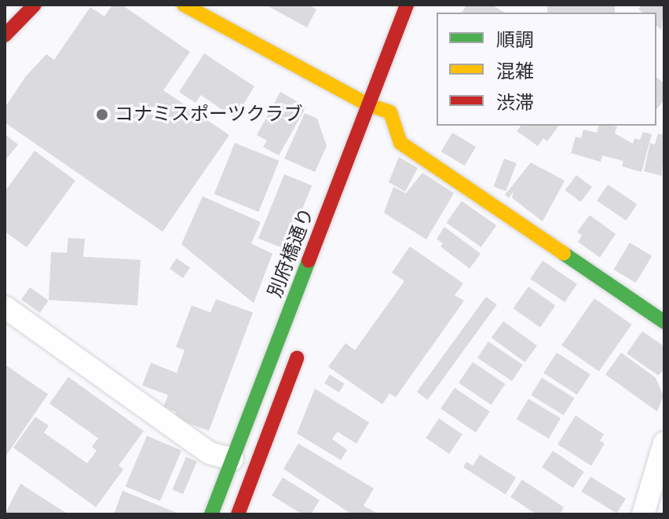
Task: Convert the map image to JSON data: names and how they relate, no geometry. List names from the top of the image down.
{
  "streets": {
    "main road": ["別府橋通り"]
  },
  "places": ["コナミスポーツクラブ"],
  "legend": ["順調", "混雑", "渋滞"]
}
